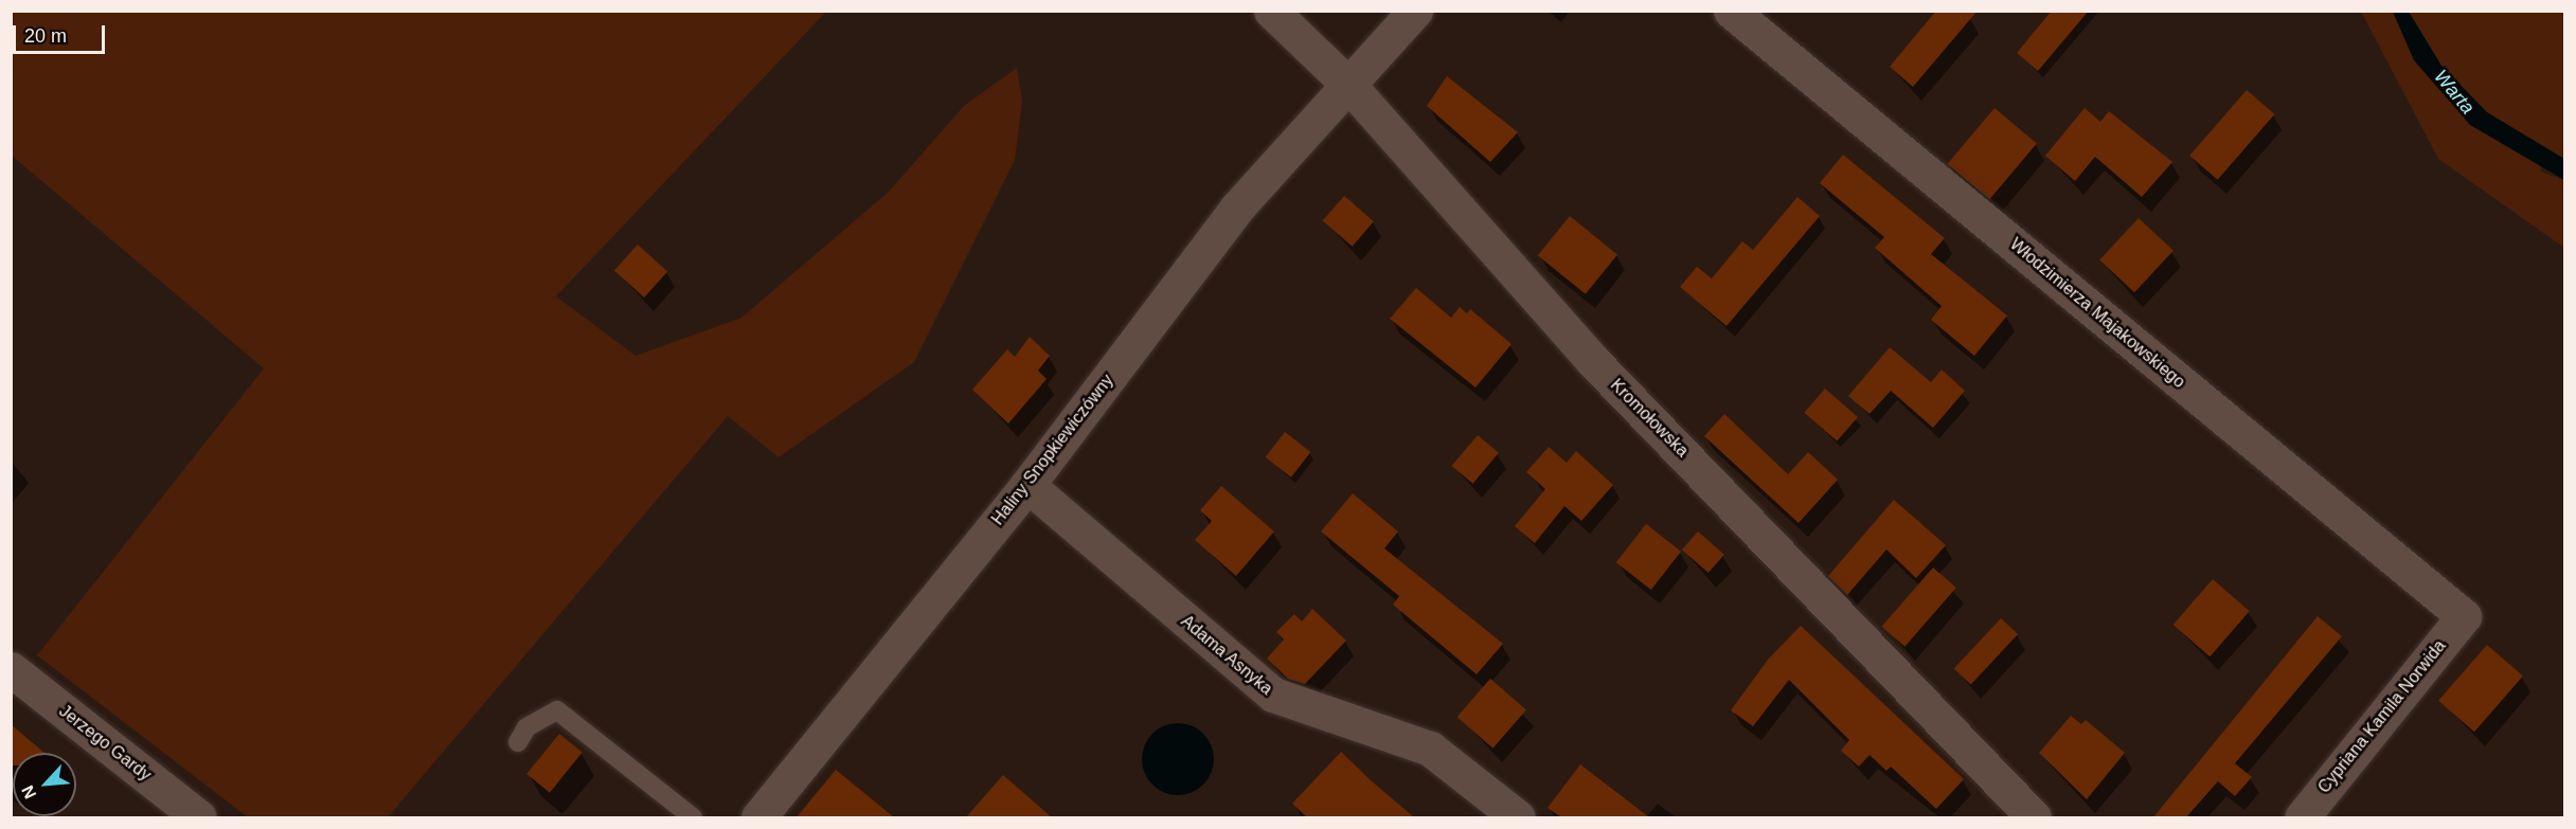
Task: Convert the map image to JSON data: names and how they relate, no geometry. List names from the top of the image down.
{
  "streets": {
    "street": [
      "Włodzimierza Majakowskiego",
      "Kromołowska",
      "Haliny Snopkiewiczówny",
      "Adama Asnyka",
      "Cypriana Kamila Norwida",
      "Jerzego Gardy"
    ]
  },
  "crossings": [
    ["Włodzimierza Majakowskiego", "Cypriana Kamila Norwida"],
    ["Kromołowska", "Haliny Snopkiewiczówny"],
    ["Haliny Snopkiewiczówny", "Adama Asnyka"]
  ],
  "water": ["Warta"],
  "scale_bar": "20 m",
  "north": "bottom left"
}
